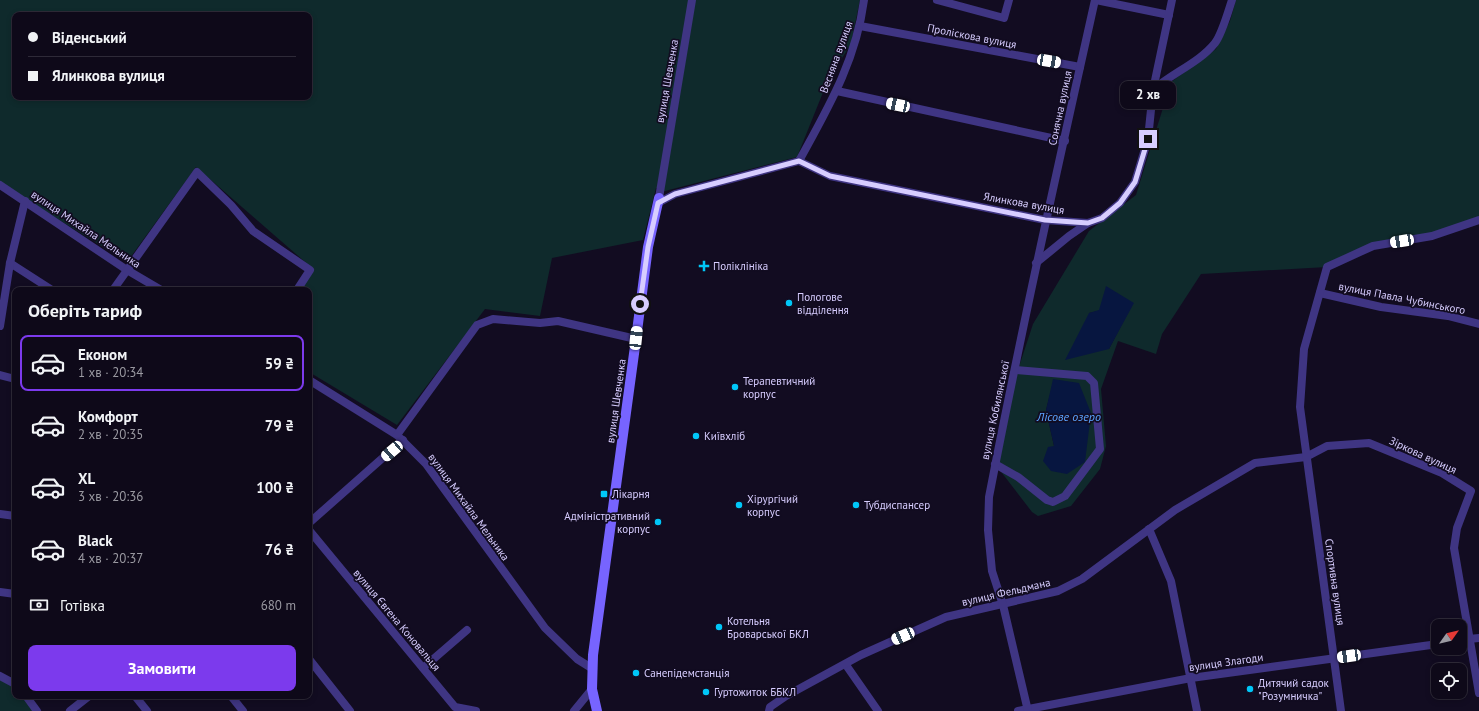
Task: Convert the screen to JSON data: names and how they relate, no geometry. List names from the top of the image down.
{
  "streets": {
    "street": [
      "Проліскова вулиця",
      "Весняна вулиця",
      "вулиця Шевченка",
      "Сонячна вулиця",
      "Ялинкова вулиця",
      "вулиця Михайла Мельника",
      "вулиця Павла Чубинського",
      "вулиця Кобилянської",
      "Зіркова вулиця",
      "Спортивна вулиця",
      "вулиця Фельдмана",
      "вулиця Євгена Коновальця",
      "вулиця Злагоди"
    ]
  },
  "crossings": [
    ["Проліскова вулиця", "Весняна вулиця"],
    ["Проліскова вулиця", "Сонячна вулиця"],
    ["Весняна вулиця", "Ялинкова вулиця"],
    ["вулиця Шевченка", "вулиця Михайла Мельника"],
    ["Сонячна вулиця", "Ялинкова вулиця"],
    ["Сонячна вулиця", "вулиця Кобилянської"],
    ["Ялинкова вулиця", "вулиця Кобилянської"],
    ["вулиця Павла Чубинського", "Спортивна вулиця"],
    ["вулиця Кобилянської", "вулиця Фельдмана"],
    ["вулиця Кобилянської", "вулиця Злагоди"],
    ["Зіркова вулиця", "Спортивна вулиця"],
    ["Зіркова вулиця", "вулиця Фельдмана"],
    ["Спортивна вулиця", "вулиця Фельдмана"],
    ["Спортивна вулиця", "вулиця Злагоди"]
  ],
  "water": ["Лісове озеро"],
  "places": {
    "health": ["Поліклініка"],
    "other": [
      "Пологове відділення",
      "Терапевтичний корпус",
      "Київхліб",
      "Хірургічий корпус",
      "Тубдиспансер",
      "Адміністративний корпус",
      "Котельня Броварської БКЛ",
      "Санепідемстанція",
      "Дитячий садок \"Розумничка\"",
      "Гуртожиток ББКЛ"
    ],
    "transit": ["Лікарня"]
  },
  "north": "top right",
  "page": {
    "banner": ["Віденський", "Ялинкова вулиця"],
    "bubble": "2 хв",
    "heading": "Оберіть тариф",
    "list": [
      {
        "name": "Економ",
        "note": "1 хв · 20:34",
        "value": "59 ₴"
      },
      {
        "name": "Комфорт",
        "note": "2 хв · 20:35",
        "value": "79 ₴"
      },
      {
        "name": "XL",
        "note": "3 хв · 20:36",
        "value": "100 ₴"
      },
      {
        "name": "Black",
        "note": "4 хв · 20:37",
        "value": "76 ₴"
      }
    ],
    "pay": ["Готівка", "680 m"],
    "buttons": "Замовити"
  }
}
